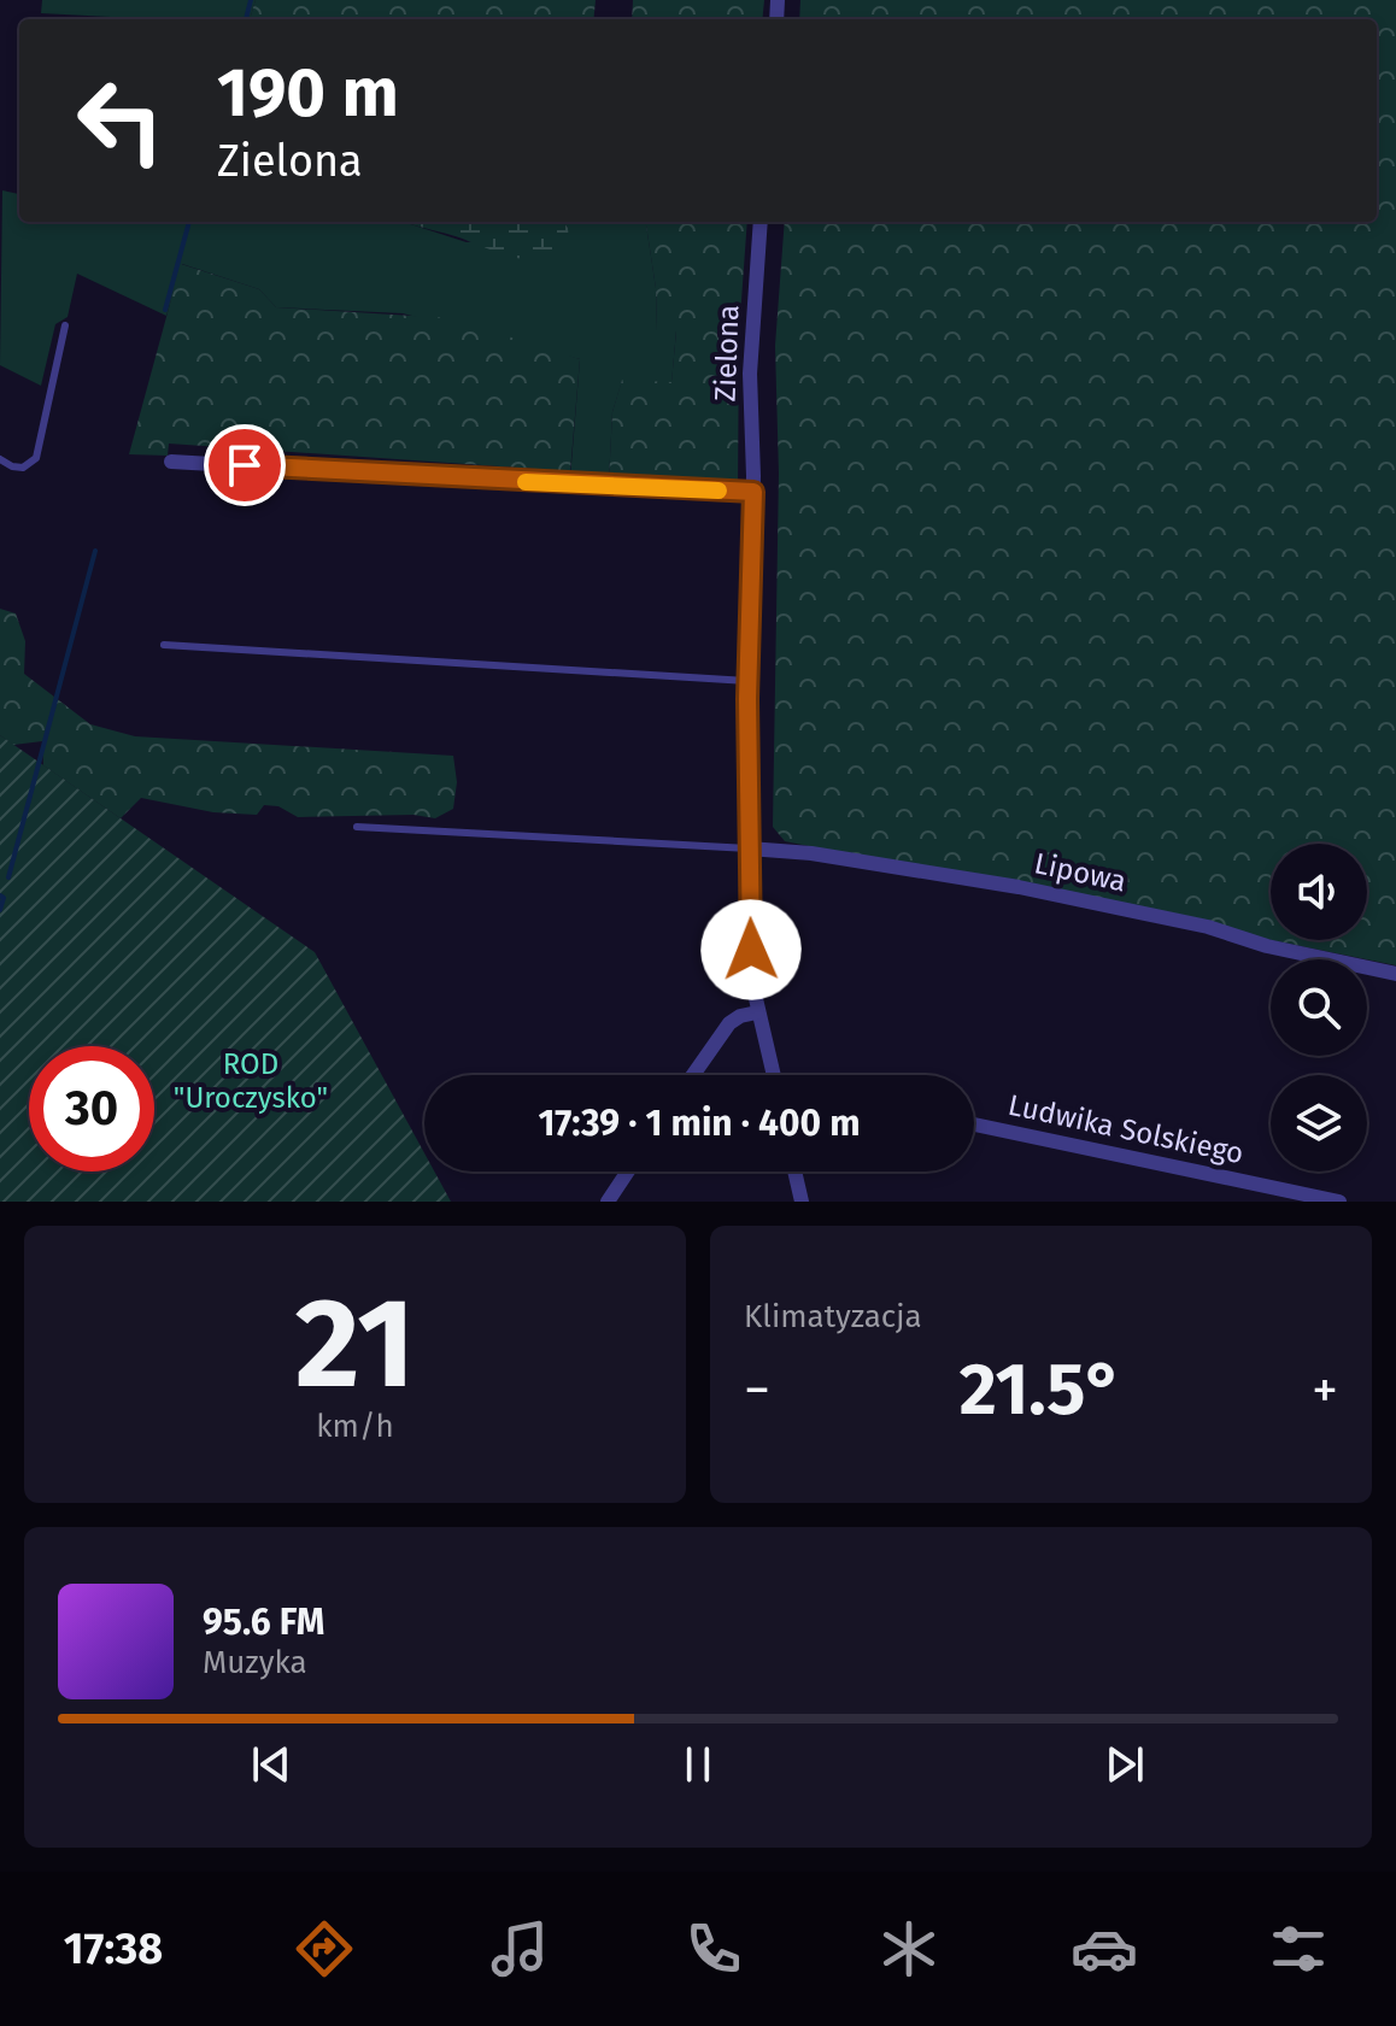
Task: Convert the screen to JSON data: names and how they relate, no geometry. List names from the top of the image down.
{
  "streets": {
    "street": ["Zielona", "Lipowa", "Ludwika Solskiego"]
  },
  "crossings": [
    ["Zielona", "Lipowa"]
  ],
  "parks": ["ROD \"Uroczysko\""],
  "page": {
    "turn": ["190 m", "Zielona"],
    "limit": "30",
    "trip": "17:39 · 1 min · 400 m",
    "tile": [
      ["21", "km/h"],
      "Klimatyzacja"
    ],
    "heat": ["−", "21.5°", "+"],
    "song": ["95.6 FM", "Muzyka"],
    "tabs": "17:38"
  }
}
